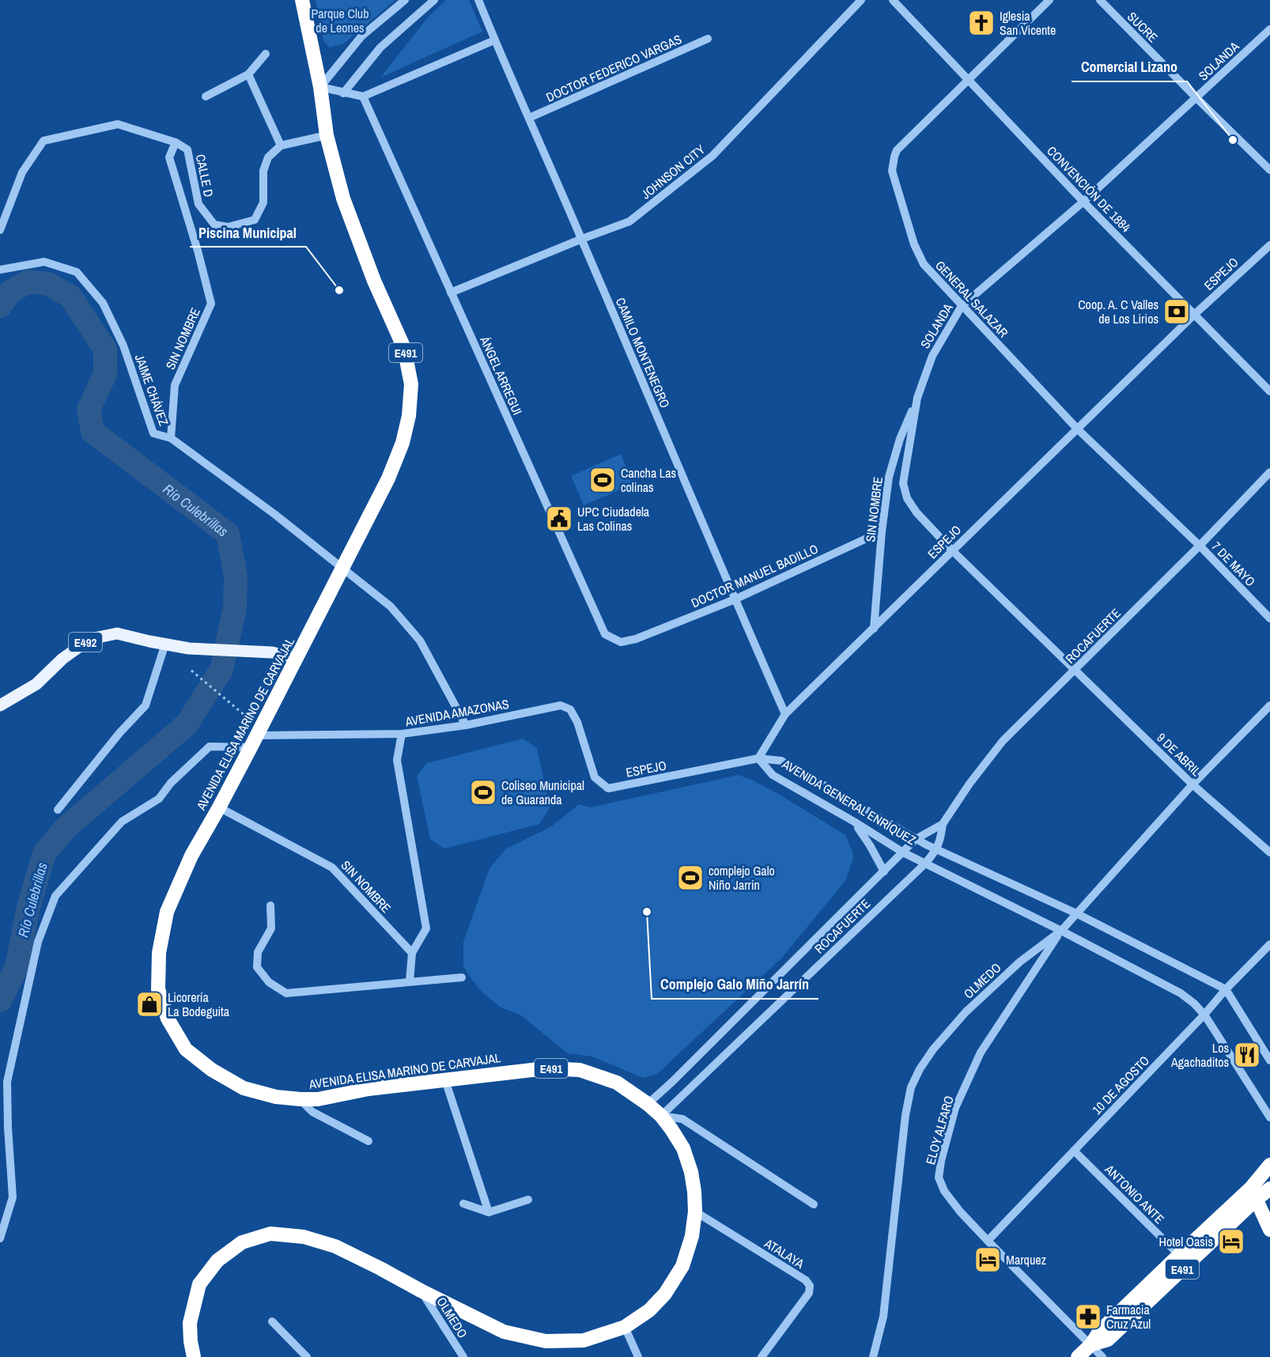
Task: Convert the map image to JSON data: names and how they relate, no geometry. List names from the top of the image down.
{
  "streets": {
    "highway": ["E491", "AVENIDA ELISA MARINO DE CARVAJAL"],
    "main road": ["E492"],
    "street": [
      "SUCRE",
      "SOLANDA",
      "DOCTOR FEDERICO VARGAS",
      "JOHNSON CITY",
      "CALLE D",
      "CONVENCIÓN DE 1884",
      "ESPEJO",
      "GENERAL SALAZAR",
      "SIN NOMBRE",
      "CAMILO MONTENEGRO",
      "ÁNGEL ARREGUI",
      "JAIME CHÁVEZ",
      "7 DE MAYO",
      "DOCTOR MANUEL BADILLO",
      "ROCAFUERTE",
      "AVENIDA AMAZONAS",
      "9 DE ABRIL",
      "AVENIDA GENERAL ENRÍQUEZ",
      "OLMEDO",
      "10 DE AGOSTO",
      "ELOY ALFARO",
      "ANTONIO ANTE",
      "ATALAYA"
    ]
  },
  "crossings": [
    ["SUCRE", "SOLANDA"],
    ["SOLANDA", "CONVENCIÓN DE 1884"],
    ["SOLANDA", "ESPEJO"],
    ["SOLANDA", "GENERAL SALAZAR"],
    ["SOLANDA", "SIN NOMBRE"],
    ["SOLANDA", "ROCAFUERTE"],
    ["SOLANDA", "9 DE ABRIL"],
    ["DOCTOR FEDERICO VARGAS", "CAMILO MONTENEGRO"],
    ["JOHNSON CITY", "CAMILO MONTENEGRO"],
    ["JOHNSON CITY", "ÁNGEL ARREGUI"],
    ["CALLE D", "SIN NOMBRE"],
    ["CONVENCIÓN DE 1884", "ESPEJO"],
    ["CONVENCIÓN DE 1884", "GENERAL SALAZAR"],
    ["ESPEJO", "GENERAL SALAZAR"],
    ["ESPEJO", "SIN NOMBRE"],
    ["ESPEJO", "CAMILO MONTENEGRO"],
    ["ESPEJO", "AVENIDA AMAZONAS"],
    ["ESPEJO", "AVENIDA GENERAL ENRÍQUEZ"],
    ["GENERAL SALAZAR", "7 DE MAYO"],
    ["GENERAL SALAZAR", "ROCAFUERTE"],
    ["SIN NOMBRE", "JAIME CHÁVEZ"],
    ["SIN NOMBRE", "DOCTOR MANUEL BADILLO"],
    ["SIN NOMBRE", "AVENIDA ELISA MARINO DE CARVAJAL"],
    ["E491", "AVENIDA ELISA MARINO DE CARVAJAL"],
    ["E491", "ELOY ALFARO"],
    ["E491", "ANTONIO ANTE"],
    ["CAMILO MONTENEGRO", "DOCTOR MANUEL BADILLO"],
    ["ÁNGEL ARREGUI", "DOCTOR MANUEL BADILLO"],
    ["JAIME CHÁVEZ", "AVENIDA AMAZONAS"],
    ["JAIME CHÁVEZ", "AVENIDA ELISA MARINO DE CARVAJAL"],
    ["7 DE MAYO", "ROCAFUERTE"],
    ["ROCAFUERTE", "AVENIDA ELISA MARINO DE CARVAJAL"],
    ["ROCAFUERTE", "9 DE ABRIL"],
    ["ROCAFUERTE", "AVENIDA GENERAL ENRÍQUEZ"],
    ["E492", "AVENIDA ELISA MARINO DE CARVAJAL"],
    ["AVENIDA AMAZONAS", "AVENIDA ELISA MARINO DE CARVAJAL"],
    ["AVENIDA ELISA MARINO DE CARVAJAL", "OLMEDO"],
    ["AVENIDA ELISA MARINO DE CARVAJAL", "ATALAYA"],
    ["9 DE ABRIL", "OLMEDO"],
    ["AVENIDA GENERAL ENRÍQUEZ", "OLMEDO"],
    ["AVENIDA GENERAL ENRÍQUEZ", "10 DE AGOSTO"],
    ["AVENIDA GENERAL ENRÍQUEZ", "ELOY ALFARO"],
    ["OLMEDO", "ELOY ALFARO"],
    ["10 DE AGOSTO", "ELOY ALFARO"],
    ["10 DE AGOSTO", "ANTONIO ANTE"]
  ],
  "water": ["Río Culebrillas"],
  "parks": ["Parque Club de Leones"],
  "places": {
    "church": ["Iglesia San Vicente"],
    "other": ["Comercial Lizano", "Piscina Municipal", "Complejo Galo Miño Jarrín"],
    "bank": ["Coop. A. C Valles de Los Lirios"],
    "sports": ["Cancha Las colinas", "Coliseo Municipal de Guaranda", "complejo Galo Niño Jarrin"],
    "public building": ["UPC Ciudadela Las Colinas"],
    "shop": ["Licorería La Bodeguita"],
    "restaurant": ["Los Agachaditos"],
    "hotel": ["Hotel Oasis", "Marquez"],
    "pharmacy": ["Farmacia Cruz Azul"]
  }
}
